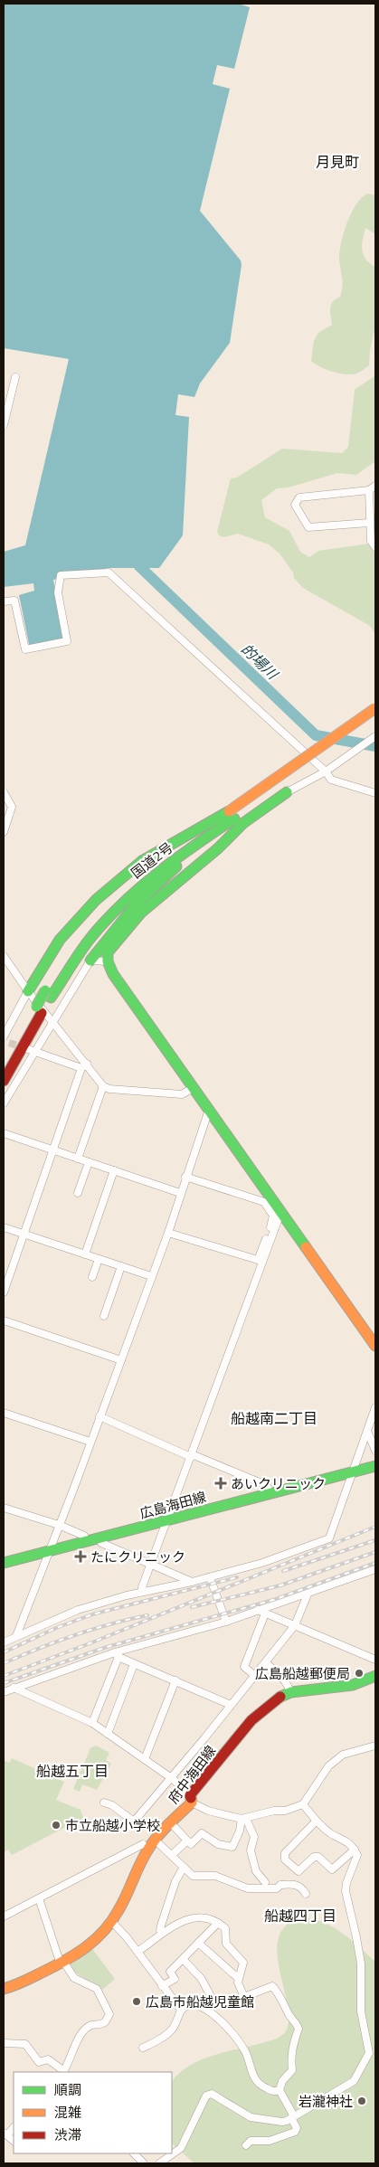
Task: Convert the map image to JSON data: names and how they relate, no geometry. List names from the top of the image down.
{
  "streets": {
    "main road": ["国道2号", "広島海田線", "府中海田線"]
  },
  "districts": [
    "月見町",
    "船越南二丁目",
    "船越五丁目",
    "船越四丁目"
  ],
  "water": ["的場川"],
  "places": {
    "health": ["あいクリニック", "たにクリニック"],
    "other": [
      "広島船越郵便局",
      "市立船越小学校",
      "広島市船越児童館",
      "岩瀧神社"
    ]
  },
  "legend": ["順調", "混雑", "渋滞"]
}
